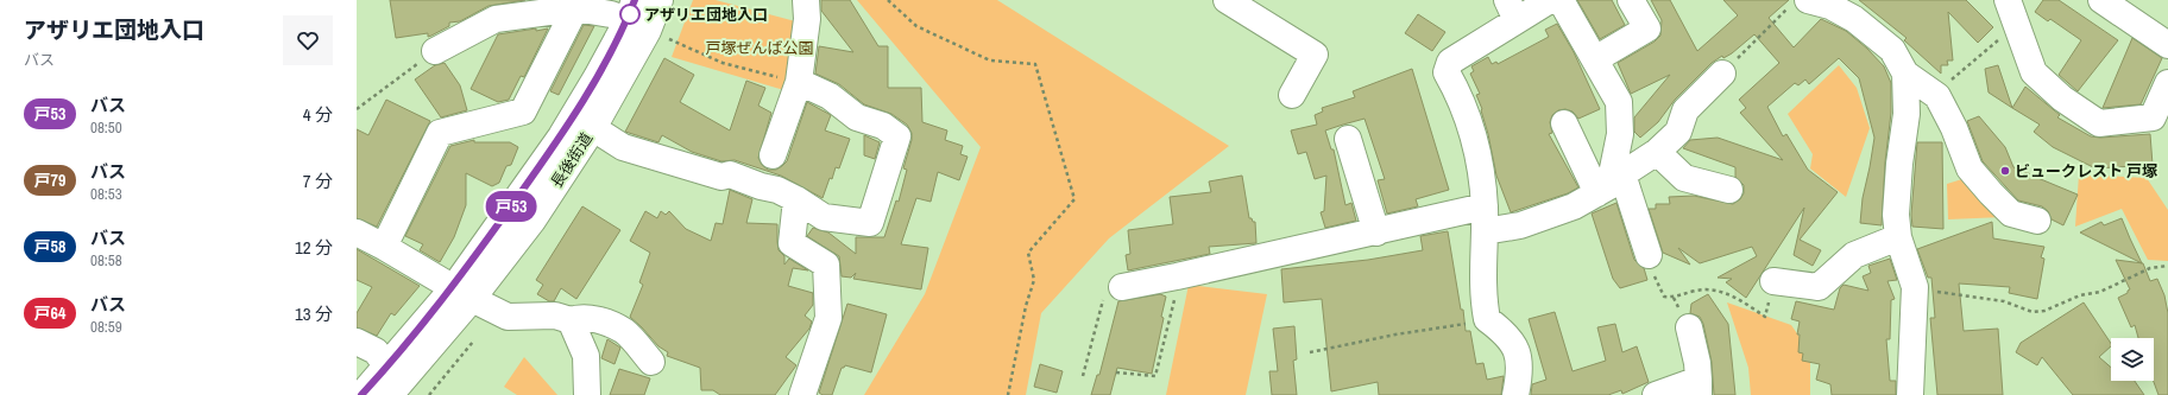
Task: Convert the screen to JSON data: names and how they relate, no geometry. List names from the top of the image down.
{
  "streets": {
    "street": ["長後街道"]
  },
  "parks": ["戸塚ぜんば公園"],
  "places": ["アザリエ団地入口", "ビュークレスト 戸塚"],
  "lines": ["bus line 戸53"],
  "page": {
    "heading": ["アザリエ団地入口", "バス"],
    "on_map": "戸53",
    "list": [
      {
        "mark": "戸53",
        "name": "バス",
        "note": "08:50",
        "value": "4 分"
      },
      {
        "mark": "戸79",
        "name": "バス",
        "note": "08:53",
        "value": "7 分"
      },
      {
        "mark": "戸58",
        "name": "バス",
        "note": "08:58",
        "value": "12 分"
      },
      {
        "mark": "戸64",
        "name": "バス",
        "note": "08:59",
        "value": "13 分"
      }
    ]
  }
}
